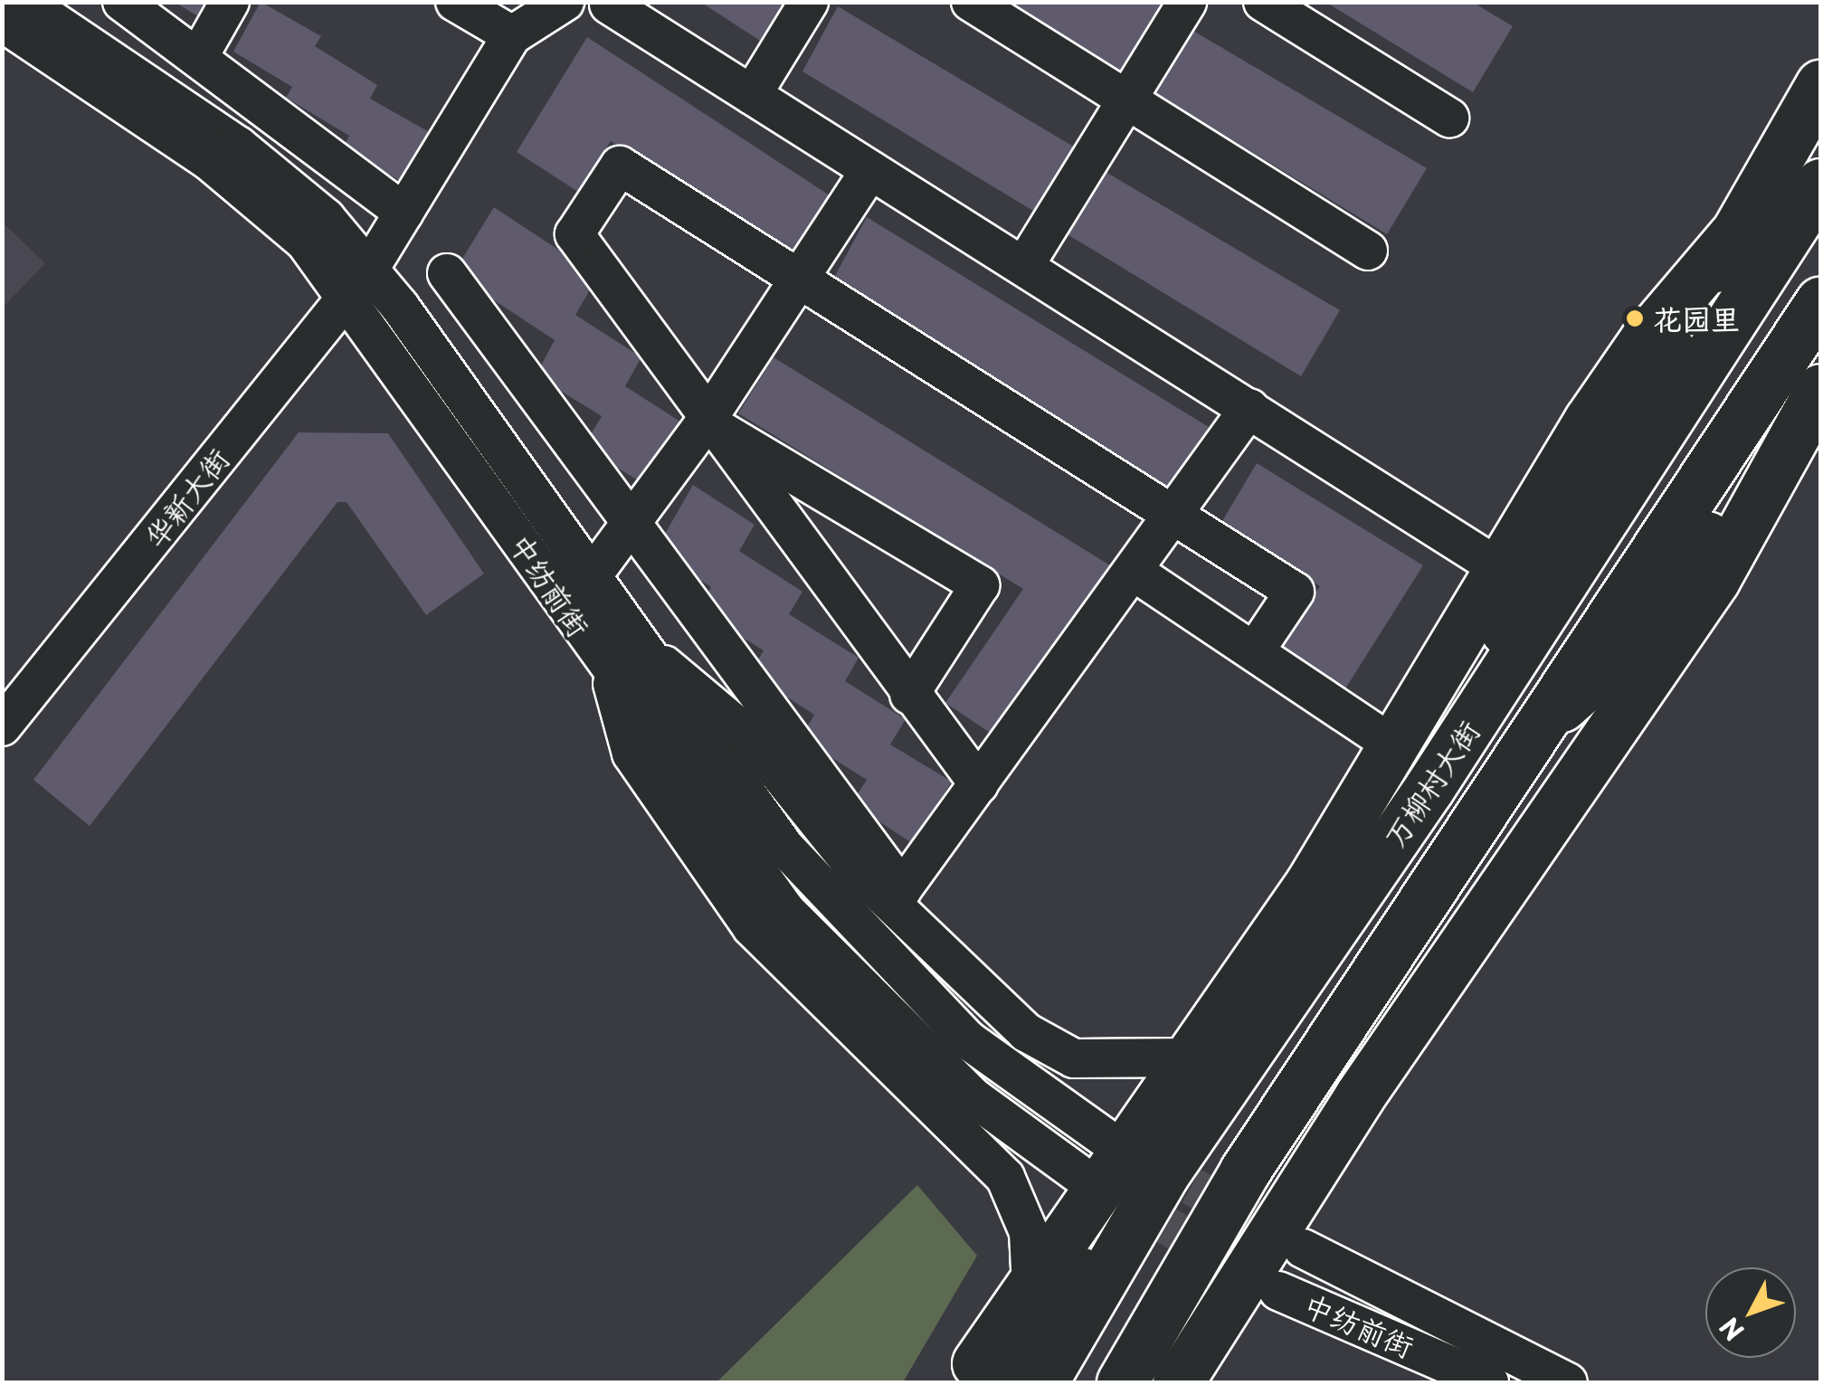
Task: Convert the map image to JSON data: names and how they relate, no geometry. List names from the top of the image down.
{
  "streets": {
    "main road": ["万柳村大街"],
    "street": ["华新大街", "中纺前街"]
  },
  "crossings": [
    ["华新大街", "中纺前街"]
  ],
  "places": ["花园里"],
  "north": "bottom left"
}
